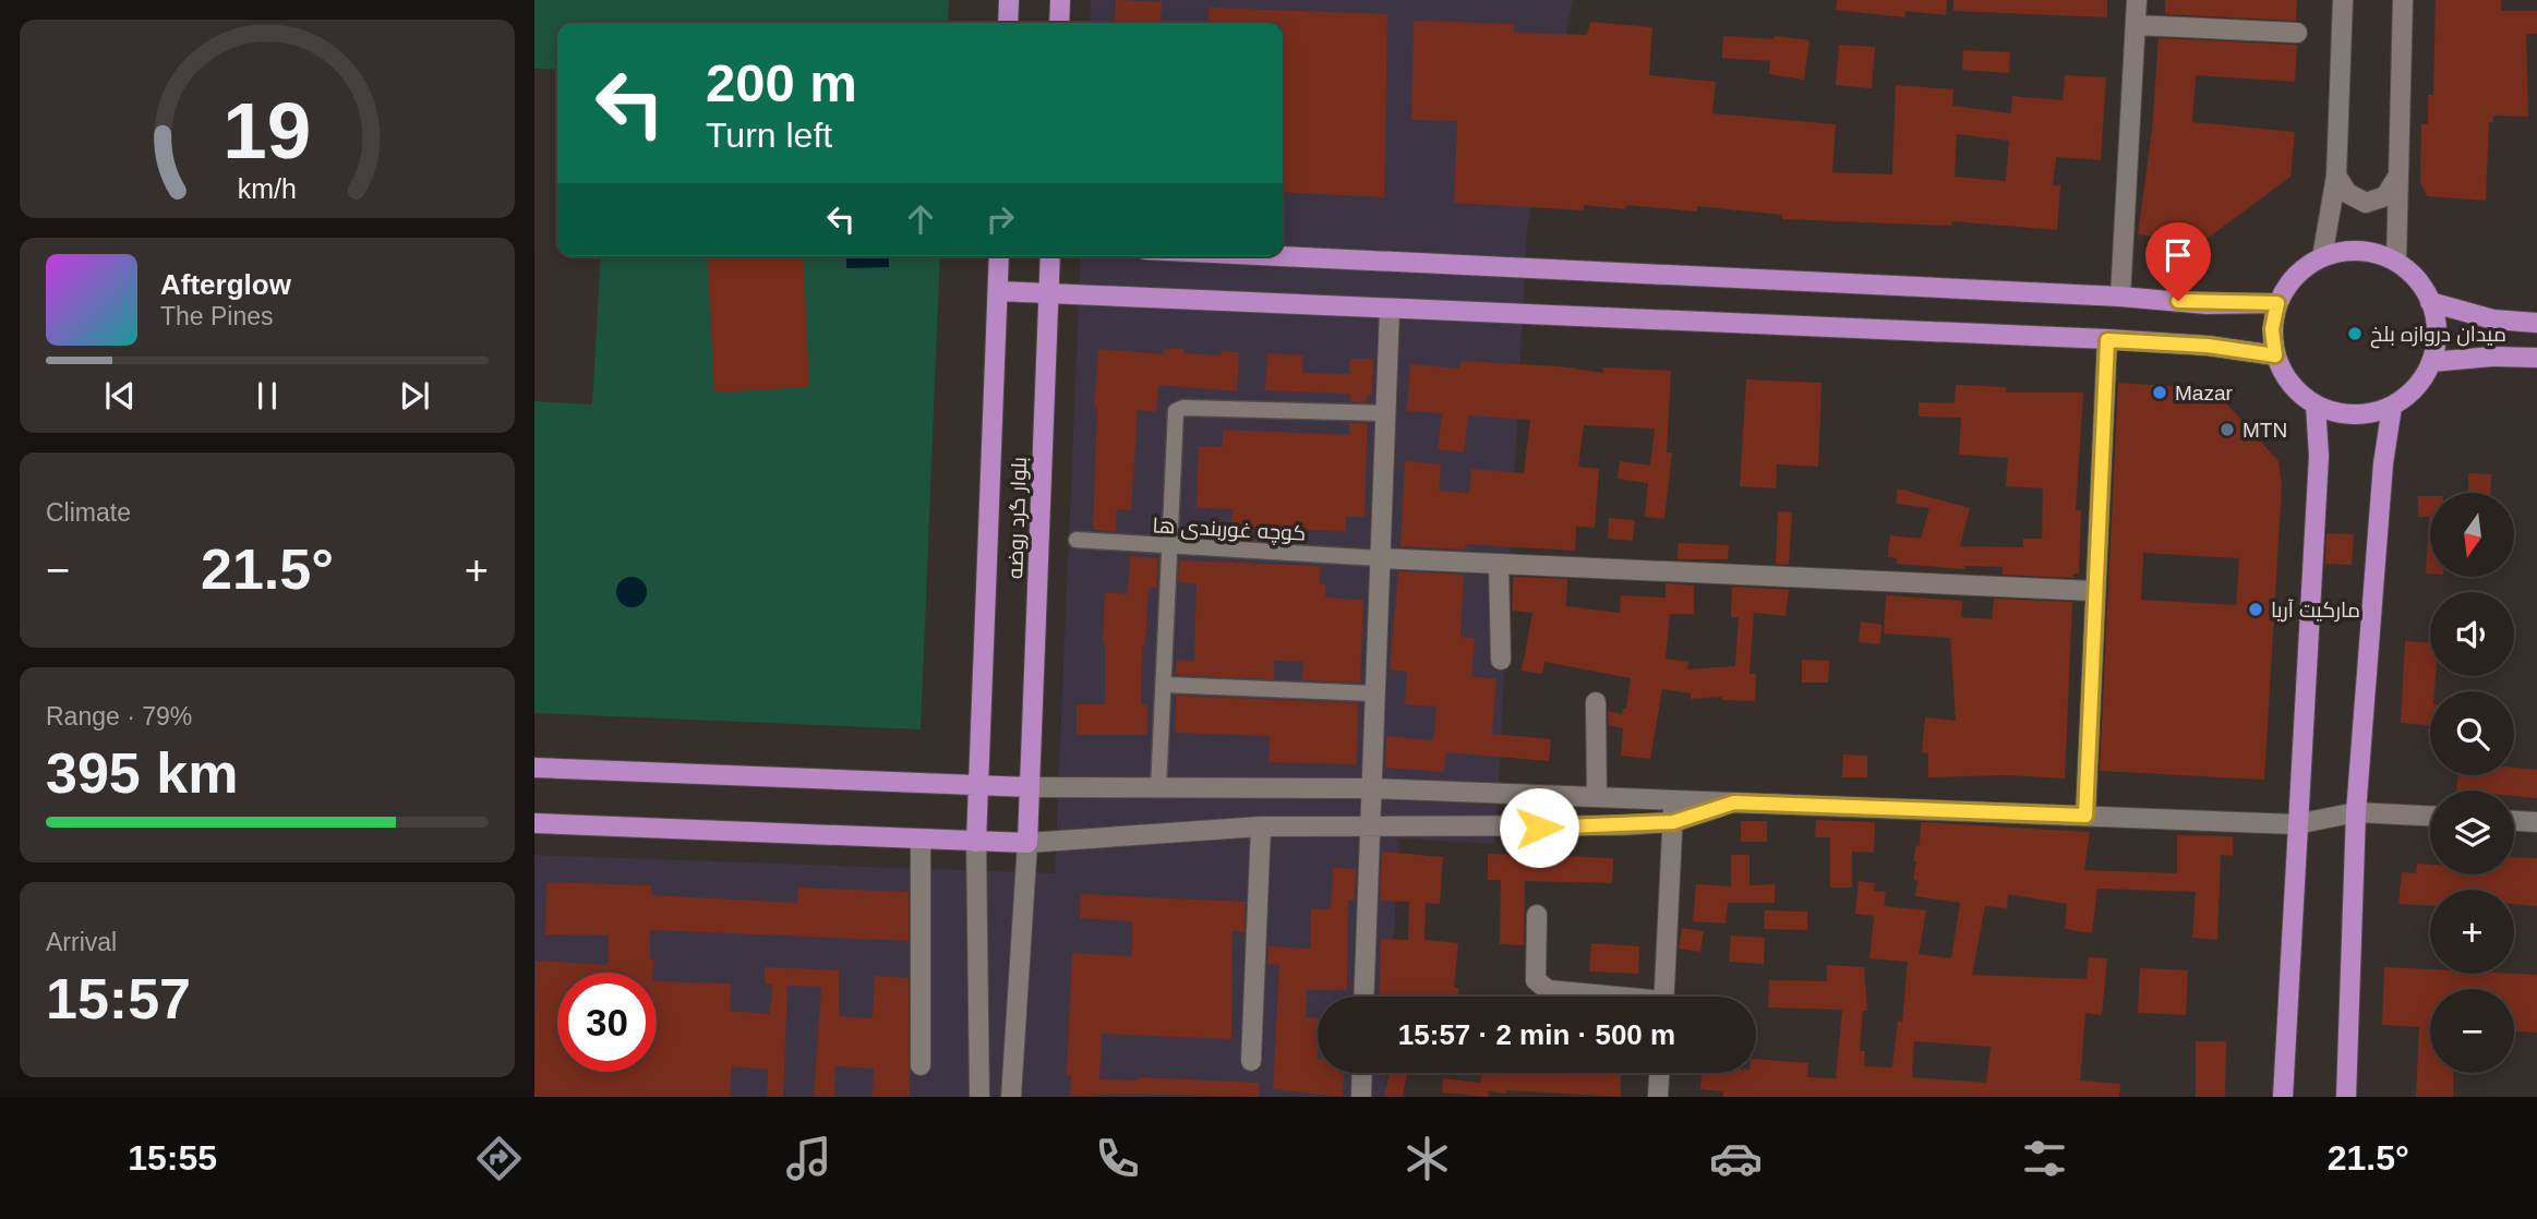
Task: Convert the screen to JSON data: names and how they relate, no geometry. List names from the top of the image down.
{
  "streets": {
    "main road": ["بلوار گرد روضه"],
    "street": ["کوچه غوربندی ها"]
  },
  "places": [
    "میدان دروازه بلخ",
    "Mazar",
    "MTN",
    "مارکیت آریا"
  ],
  "north": "bottom",
  "page": {
    "turn": ["200 m", "Turn left"],
    "song": ["Afterglow", "The Pines"],
    "tile": [
      "Climate",
      ["Range · 79%", "395 km"],
      ["Arrival", "15:57"]
    ],
    "map_buttons": ["+", "−"],
    "heat": ["−", "21.5°", "+"],
    "limit": "30",
    "trip": "15:57 · 2 min · 500 m",
    "tabs": ["15:55", "21.5°"],
    "gauge": ["19", "km/h"]
  }
}
